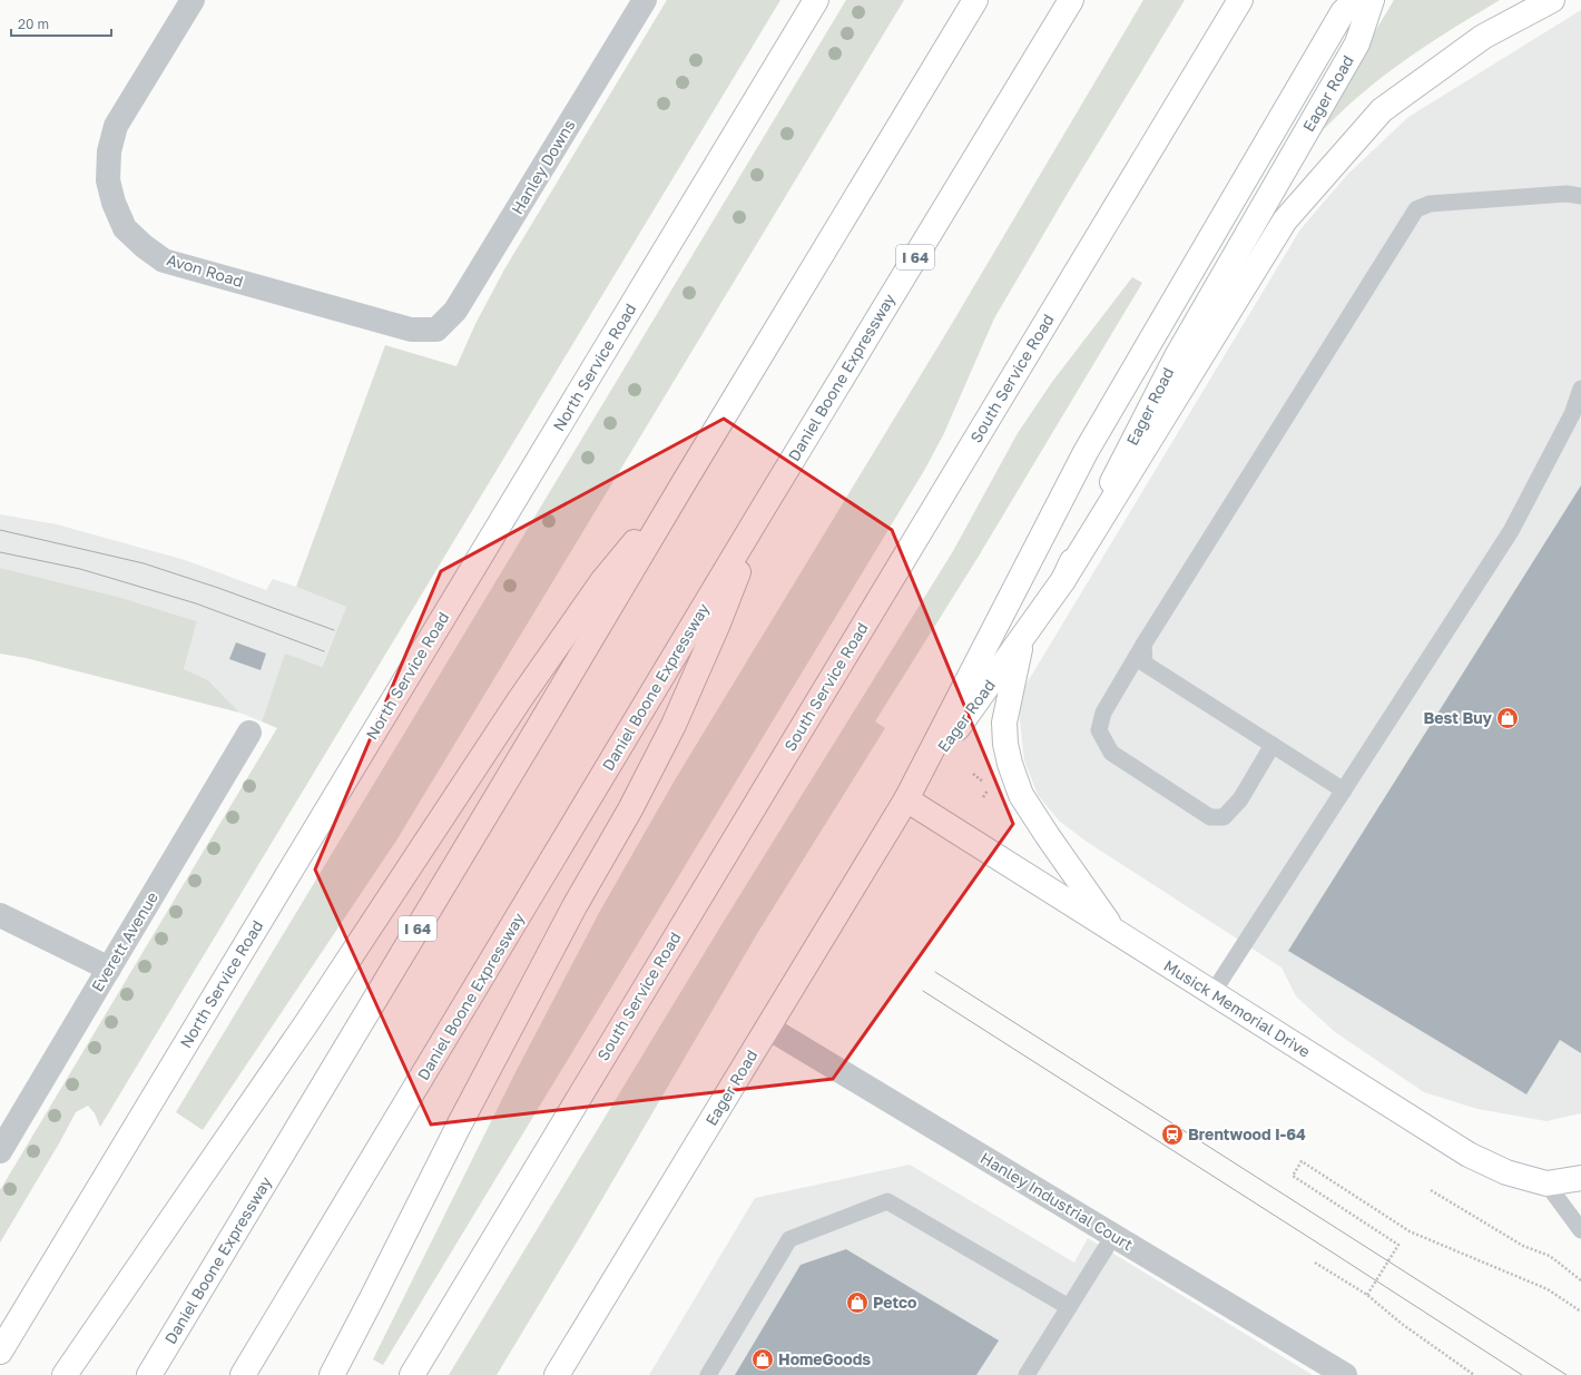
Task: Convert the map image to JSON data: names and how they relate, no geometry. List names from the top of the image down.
{
  "streets": {
    "main road": [
      "Eager Road",
      "I 64",
      "North Service Road",
      "Daniel Boone Expressway",
      "South Service Road",
      "Musick Memorial Drive"
    ],
    "street": [
      "Hanley Downs",
      "Avon Road",
      "Everett Avenue",
      "Hanley Industrial Court"
    ]
  },
  "crossings": [
    ["Eager Road", "Musick Memorial Drive"],
    ["Eager Road", "Hanley Industrial Court"],
    ["Hanley Downs", "Avon Road"]
  ],
  "places": {
    "shop": ["Best Buy", "Petco", "HomeGoods"],
    "station": ["Brentwood I-64"]
  },
  "scale_bar": "20 m"
}
